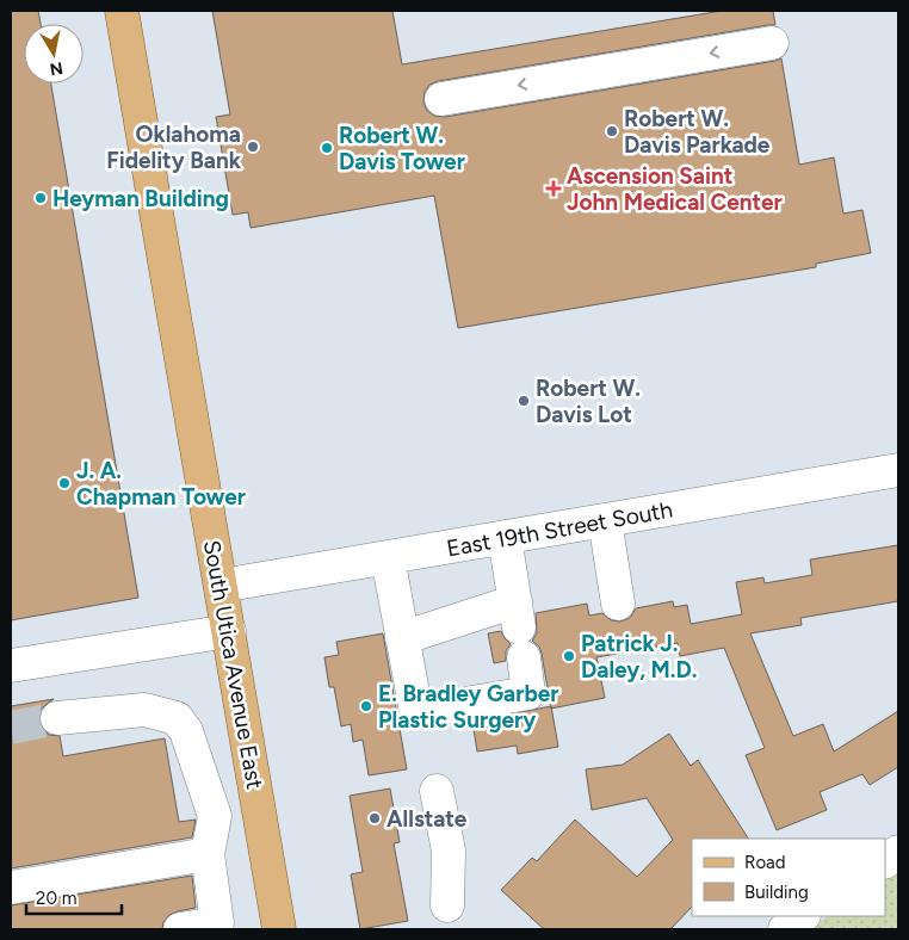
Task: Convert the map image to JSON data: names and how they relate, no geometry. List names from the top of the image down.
{
  "streets": {
    "main road": ["South Utica Avenue East"],
    "street": ["East 19th Street South"]
  },
  "crossings": [
    ["East 19th Street South", "South Utica Avenue East"]
  ],
  "places": {
    "other": [
      "Robert W. Davis Parkade",
      "Oklahoma Fidelity Bank",
      "Robert W. Davis Tower",
      "Heyman Building",
      "Robert W. Davis Lot",
      "J. A. Chapman Tower",
      "Patrick J. Daley, M.D.",
      "E. Bradley Garber Plastic Surgery",
      "Allstate"
    ],
    "health": ["Ascension Saint John Medical Center"]
  },
  "legend": ["Road", "Building"],
  "scale_bar": "20 m",
  "north": "bottom"
}
